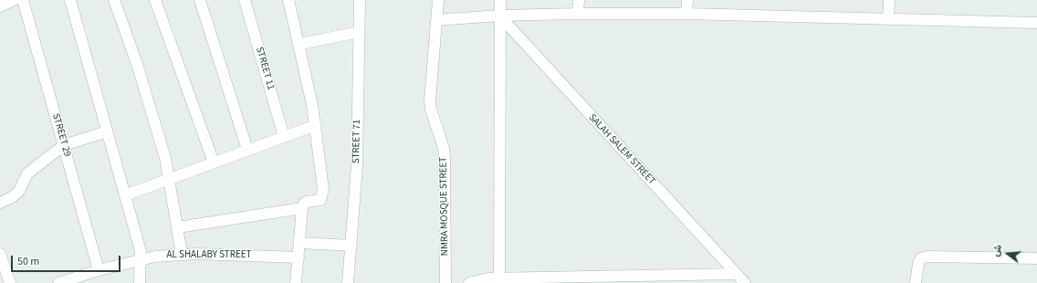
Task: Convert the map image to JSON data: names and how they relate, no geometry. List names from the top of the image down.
{
  "streets": {
    "street": [
      "STREET 11",
      "STREET 29",
      "STREET 71",
      "SALAH SALEM STREET",
      "NMRA MOSQUE STREET",
      "AL SHALABY STREET"
    ]
  },
  "crossings": [
    ["STREET 29", "AL SHALABY STREET"]
  ],
  "scale_bar": "50 m",
  "north": "left"
}
